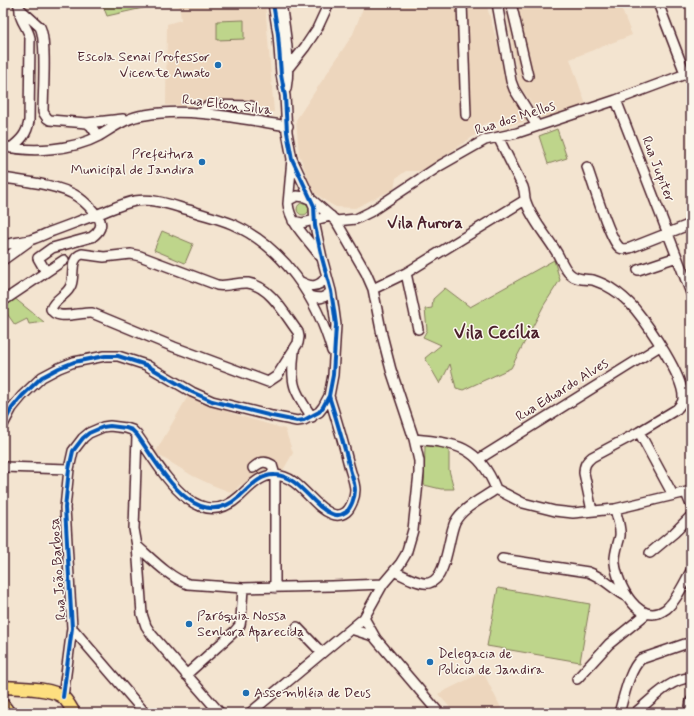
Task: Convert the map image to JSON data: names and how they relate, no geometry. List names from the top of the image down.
{
  "streets": {
    "street": [
      "Rua Elton Silva",
      "Rua dos Mellos",
      "Rua Jupiter",
      "Rua Eduardo Alves",
      "Rua João Barbosa"
    ]
  },
  "crossings": [
    ["Rua dos Mellos", "Rua Jupiter"]
  ],
  "districts": ["Vila Aurora", "Vila Cecília"],
  "places": [
    "Escola Senai Professor Vicente Amato",
    "Prefeitura Municipal de Jandira",
    "Paróquia Nossa Senhora Aparecida",
    "Delegacia de Policia de Jandira",
    "Assembléia de Deus"
  ]
}
